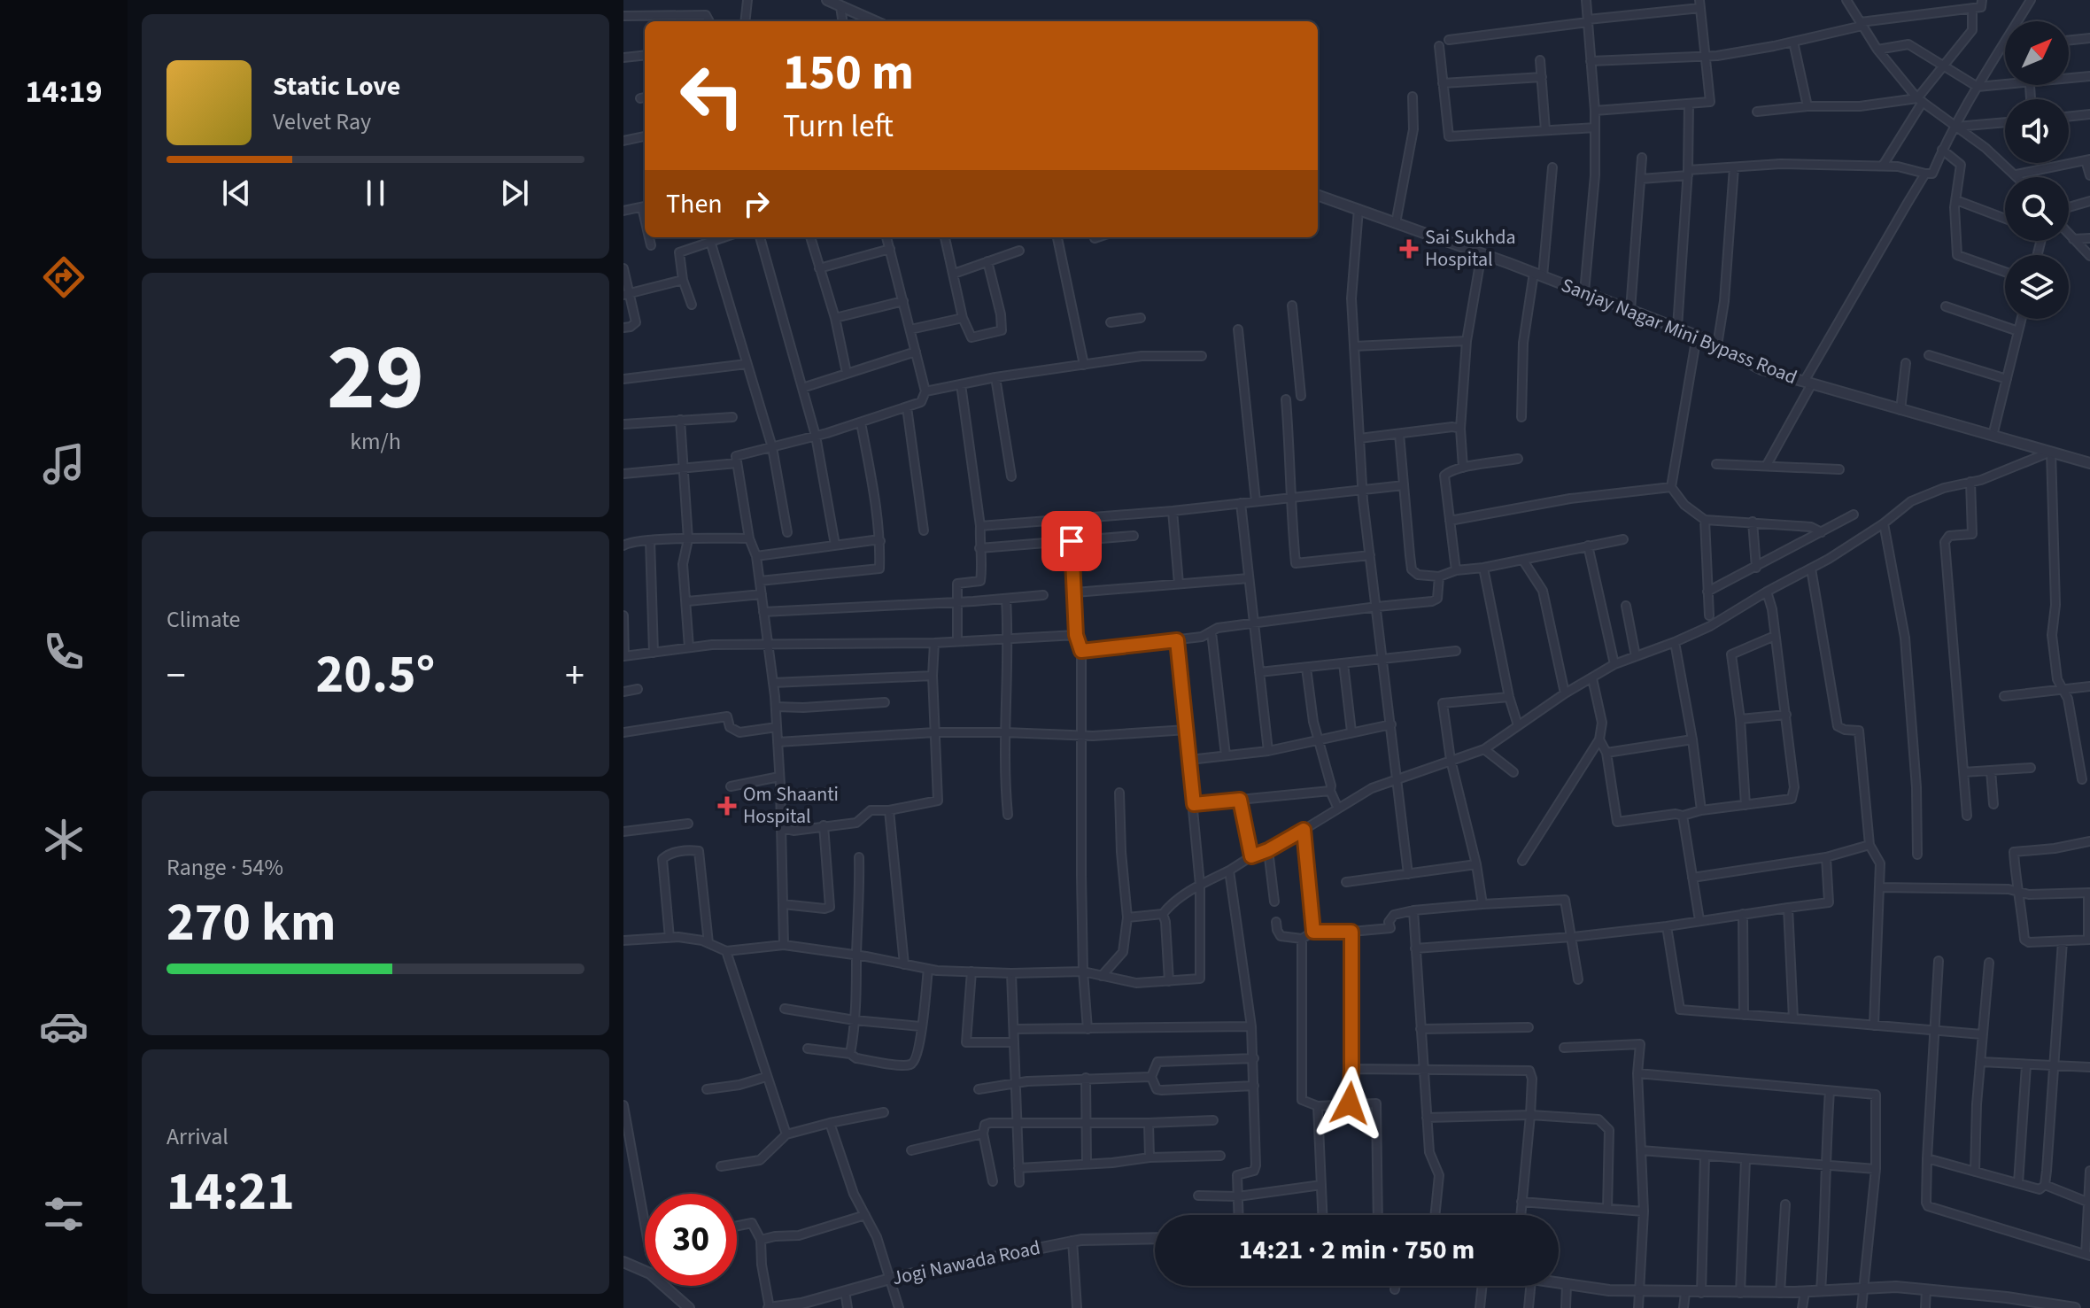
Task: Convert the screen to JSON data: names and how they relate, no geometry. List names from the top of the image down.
{
  "streets": {
    "street": ["Sanjay Nagar Mini Bypass Road", "Jogi Nawada Road"]
  },
  "places": {
    "health": ["Sai Sukhda Hospital", "Om Shaanti Hospital"]
  },
  "north": "top right",
  "page": {
    "tabs": "14:19",
    "turn": ["150 m", "Turn left"],
    "song": ["Static Love", "Velvet Ray"],
    "then": "Then",
    "tile": [
      ["29", "km/h"],
      "Climate",
      ["Range · 54%", "270 km"],
      ["Arrival", "14:21"]
    ],
    "heat": ["−", "20.5°", "+"],
    "limit": "30",
    "trip": "14:21 · 2 min · 750 m"
  }
}
